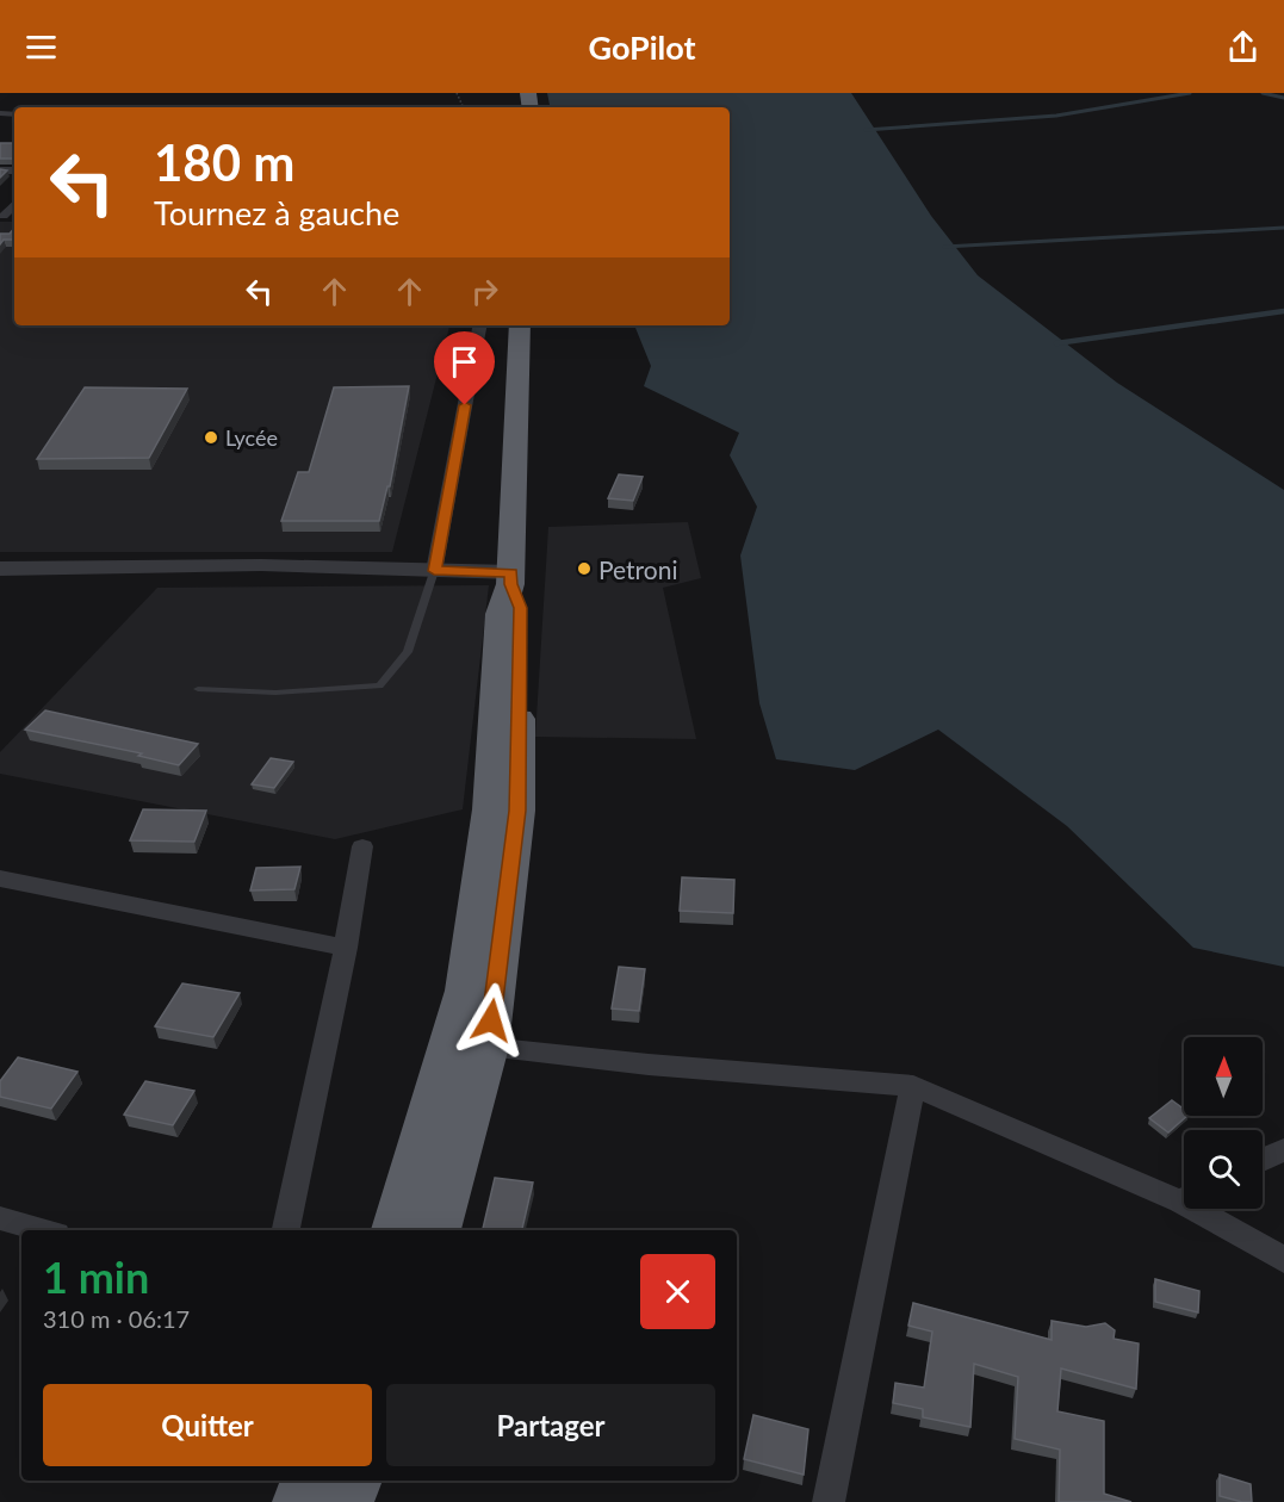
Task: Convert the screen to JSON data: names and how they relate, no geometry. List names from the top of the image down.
{
  "places": ["Lycée", "Petroni"],
  "north": "top",
  "page": {
    "header": "GoPilot",
    "turn": ["180 m", "Tournez à gauche"],
    "heading": ["1 min", "310 m · 06:17"],
    "buttons": ["Quitter", "Partager"]
  }
}
